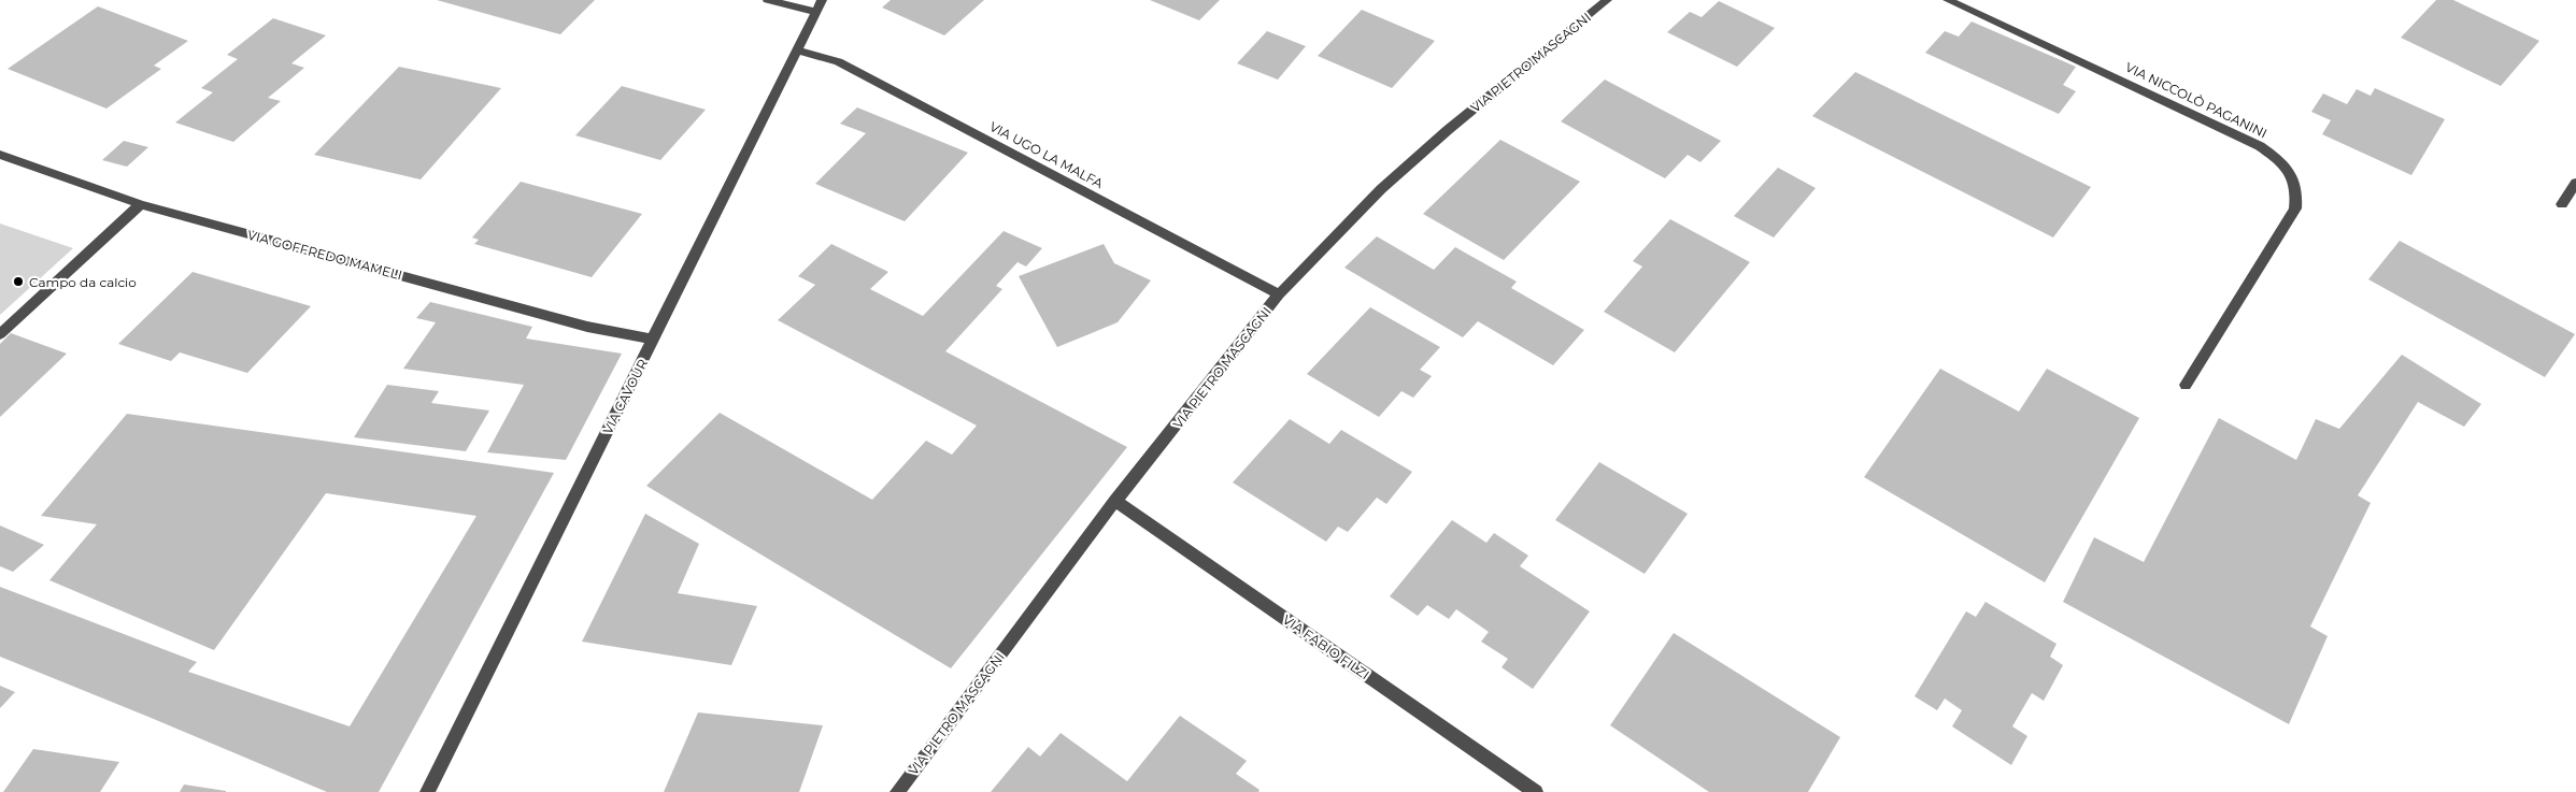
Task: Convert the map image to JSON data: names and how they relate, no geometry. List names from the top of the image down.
{
  "streets": {
    "street": [
      "VIA PIETRO MASCAGNI",
      "VIA NICCOLÒ PAGANINI",
      "VIA UGO LA MALFA",
      "VIA GOFFREDO MAMELI",
      "VIA CAVOUR",
      "VIA FABIO FILZI"
    ]
  },
  "crossings": [
    ["VIA PIETRO MASCAGNI", "VIA UGO LA MALFA"],
    ["VIA PIETRO MASCAGNI", "VIA FABIO FILZI"],
    ["VIA UGO LA MALFA", "VIA CAVOUR"],
    ["VIA GOFFREDO MAMELI", "VIA CAVOUR"]
  ],
  "places": ["Campo da calcio"]
}
